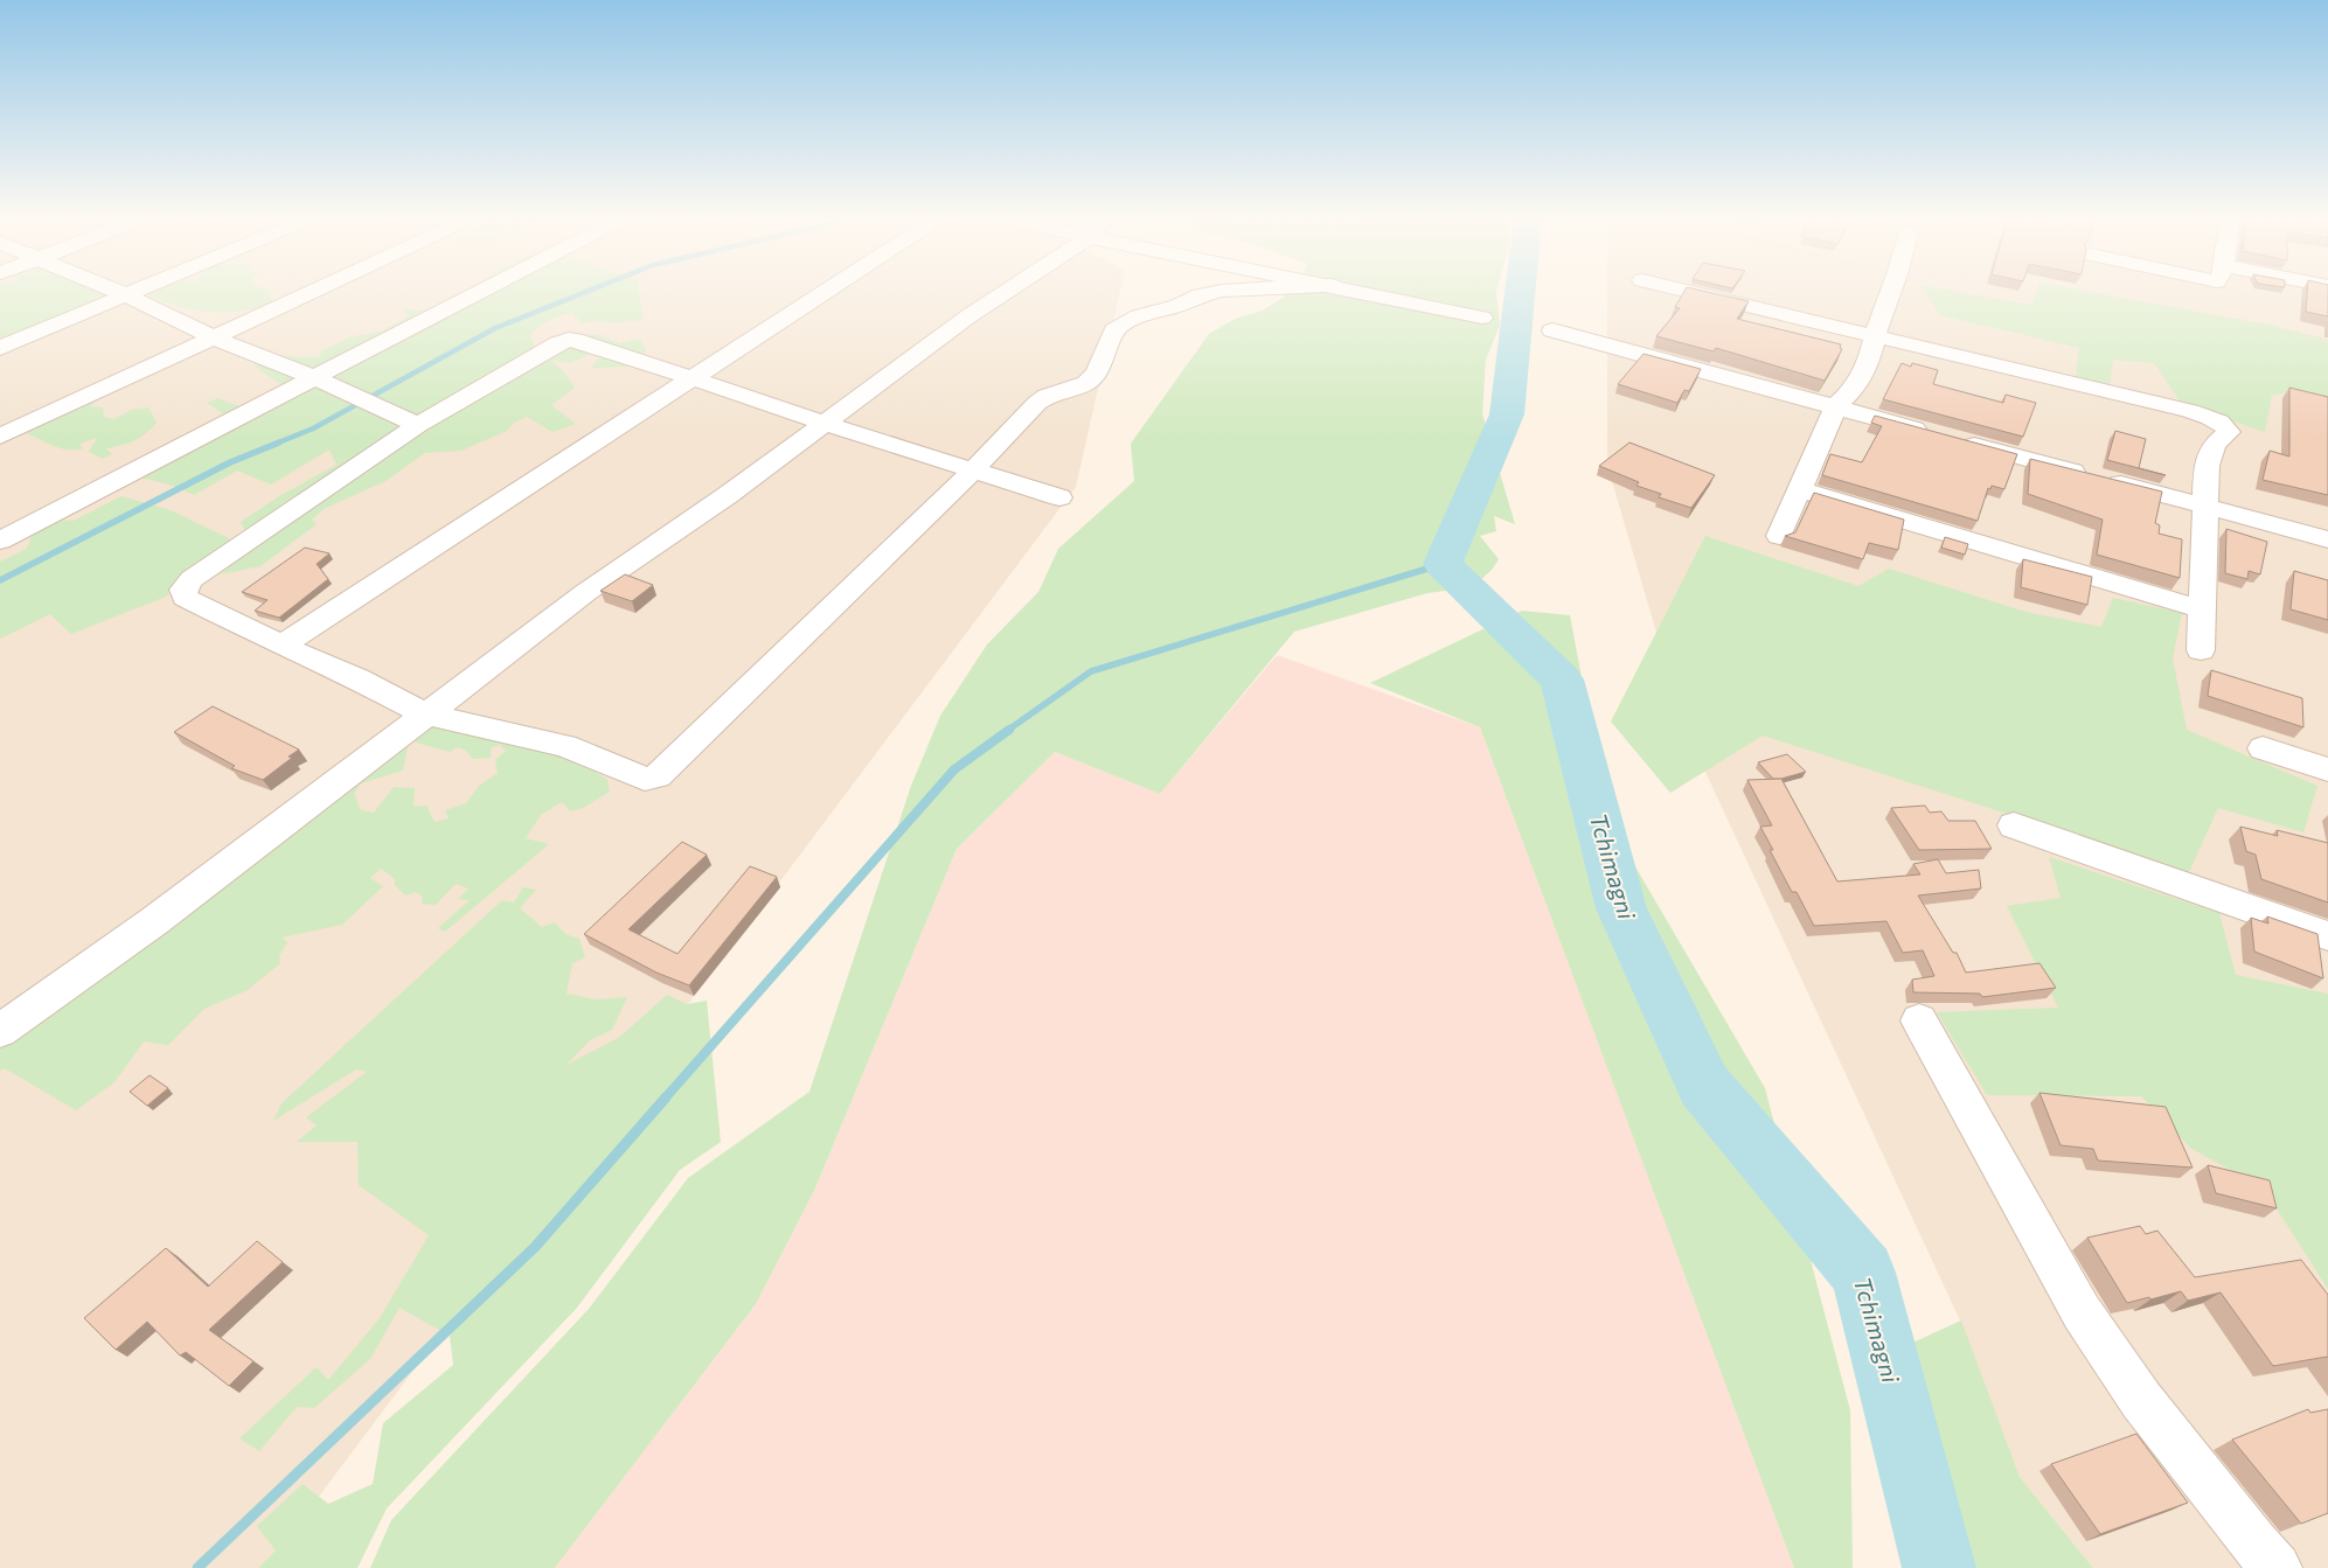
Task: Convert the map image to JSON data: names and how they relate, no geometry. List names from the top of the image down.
{
  "water": ["Tchimagni"]
}
